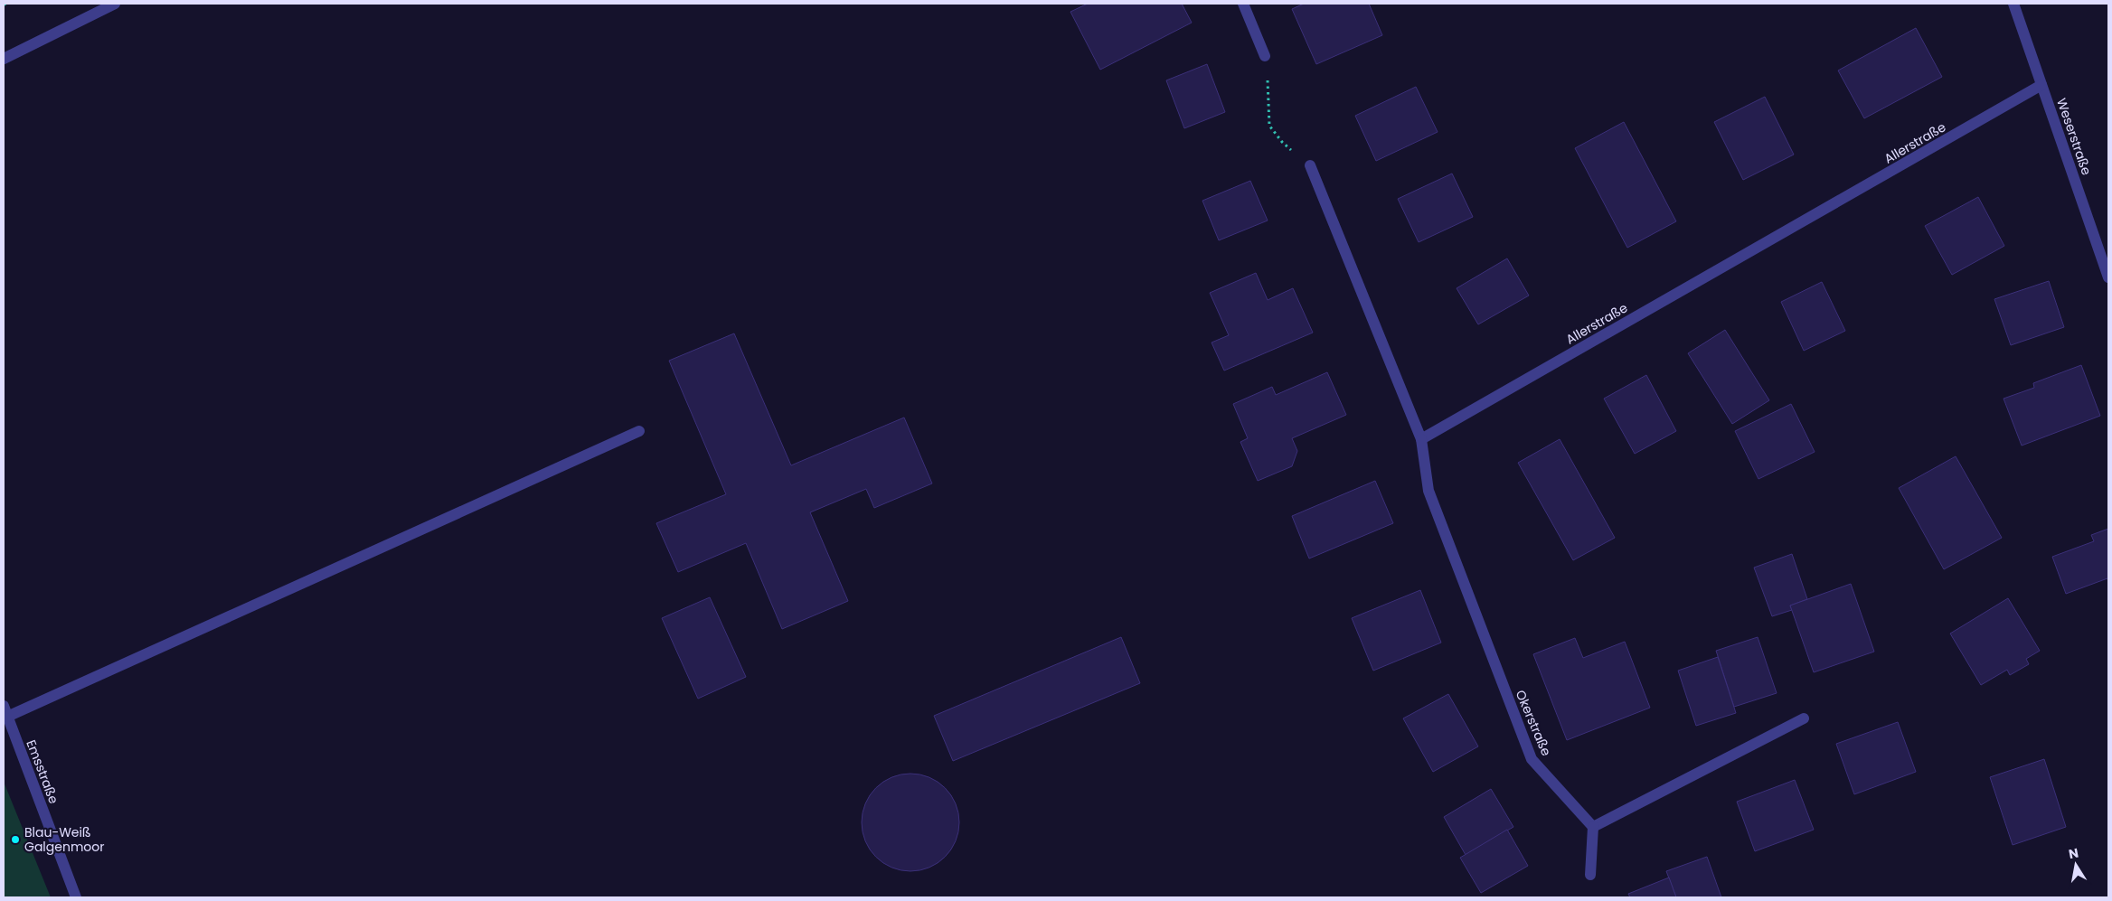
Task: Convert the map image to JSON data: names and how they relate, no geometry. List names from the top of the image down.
{
  "streets": {
    "street": [
      "Weserstraße",
      "Allerstraße",
      "Okerstraße",
      "Emsstraße"
    ]
  },
  "crossings": [
    ["Weserstraße", "Allerstraße"],
    ["Allerstraße", "Okerstraße"]
  ],
  "places": ["Blau-Weiß Galgenmoor"],
  "north": "top"
}
